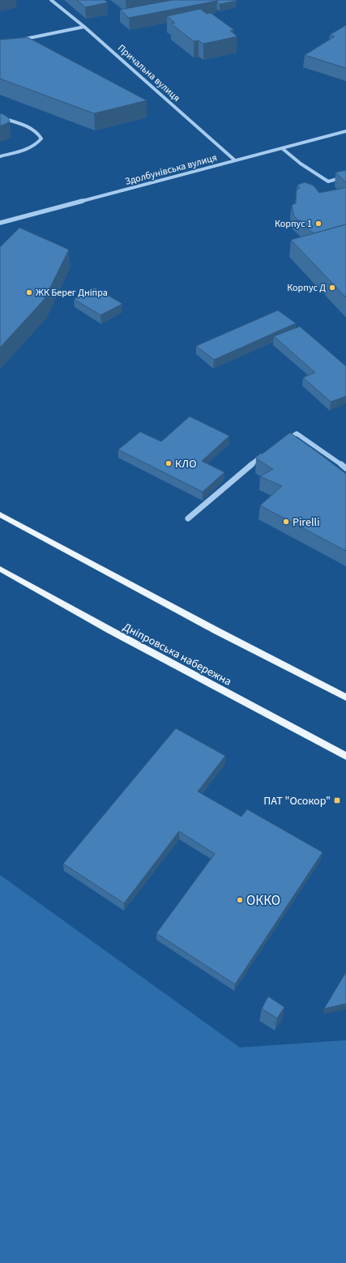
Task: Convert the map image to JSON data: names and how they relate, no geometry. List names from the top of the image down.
{
  "streets": {
    "main road": ["Дніпровська набережна"],
    "street": ["Причальна вулиця", "Здолбунівська вулиця"]
  },
  "crossings": [
    ["Причальна вулиця", "Здолбунівська вулиця"]
  ],
  "places": {
    "other": [
      "Корпус 1",
      "Корпус Д",
      "ЖК Берег Дніпра",
      "КЛО",
      "Pirelli",
      "ОККО"
    ],
    "transit": ["ПАТ \"Осокор\""]
  }
}
